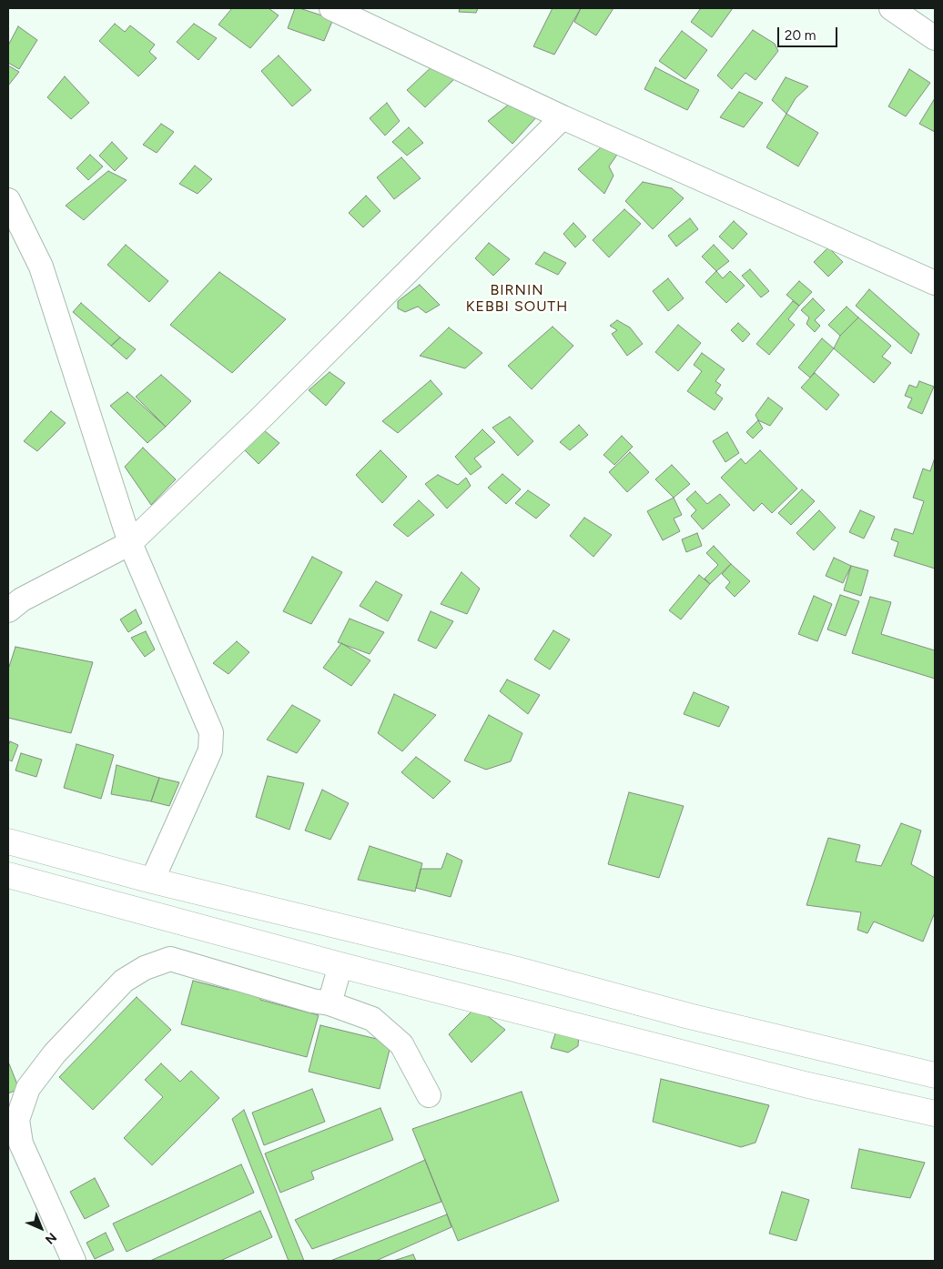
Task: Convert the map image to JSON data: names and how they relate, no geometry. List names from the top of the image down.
{
  "districts": ["BIRNIN KEBBI SOUTH"],
  "scale_bar": "20 m",
  "north": "bottom right"
}
